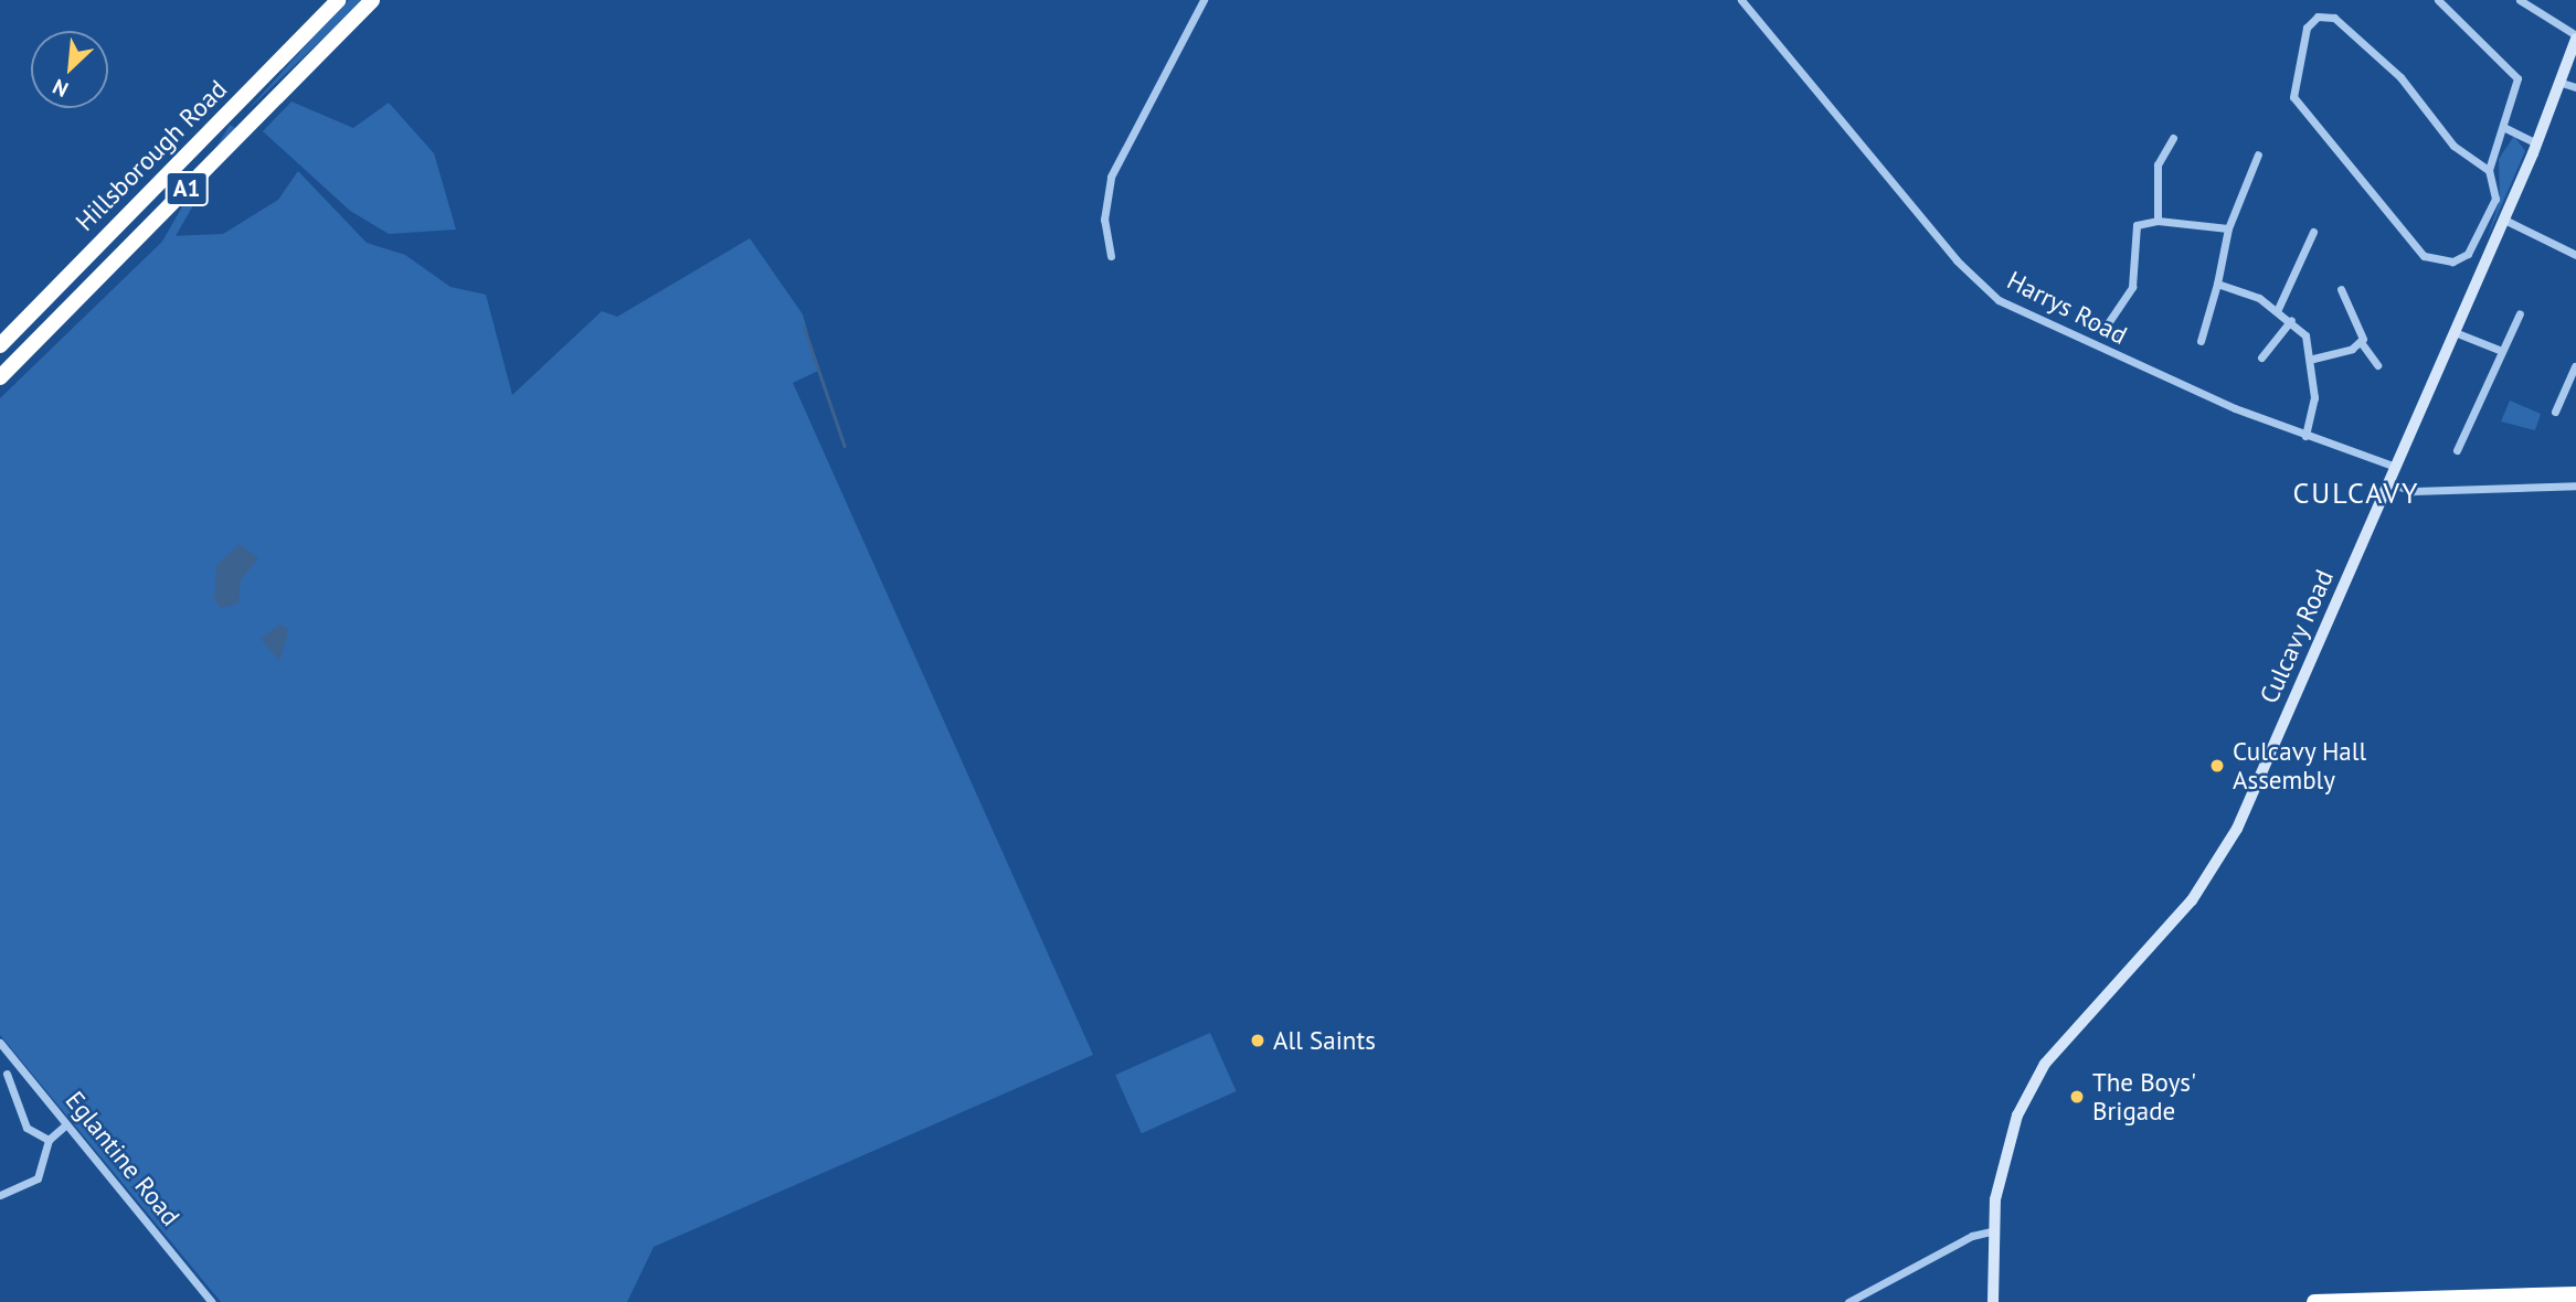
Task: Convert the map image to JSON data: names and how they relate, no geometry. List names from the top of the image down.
{
  "streets": {
    "highway": ["Hillsborough Road", "A1"],
    "street": ["Harrys Road", "Culcavy Road", "Eglantine Road"]
  },
  "crossings": [
    ["Harrys Road", "Culcavy Road"]
  ],
  "districts": ["CULCAVY"],
  "places": ["Culcavy Hall Assembly", "All Saints", "The Boys' Brigade"],
  "north": "bottom left"
}
